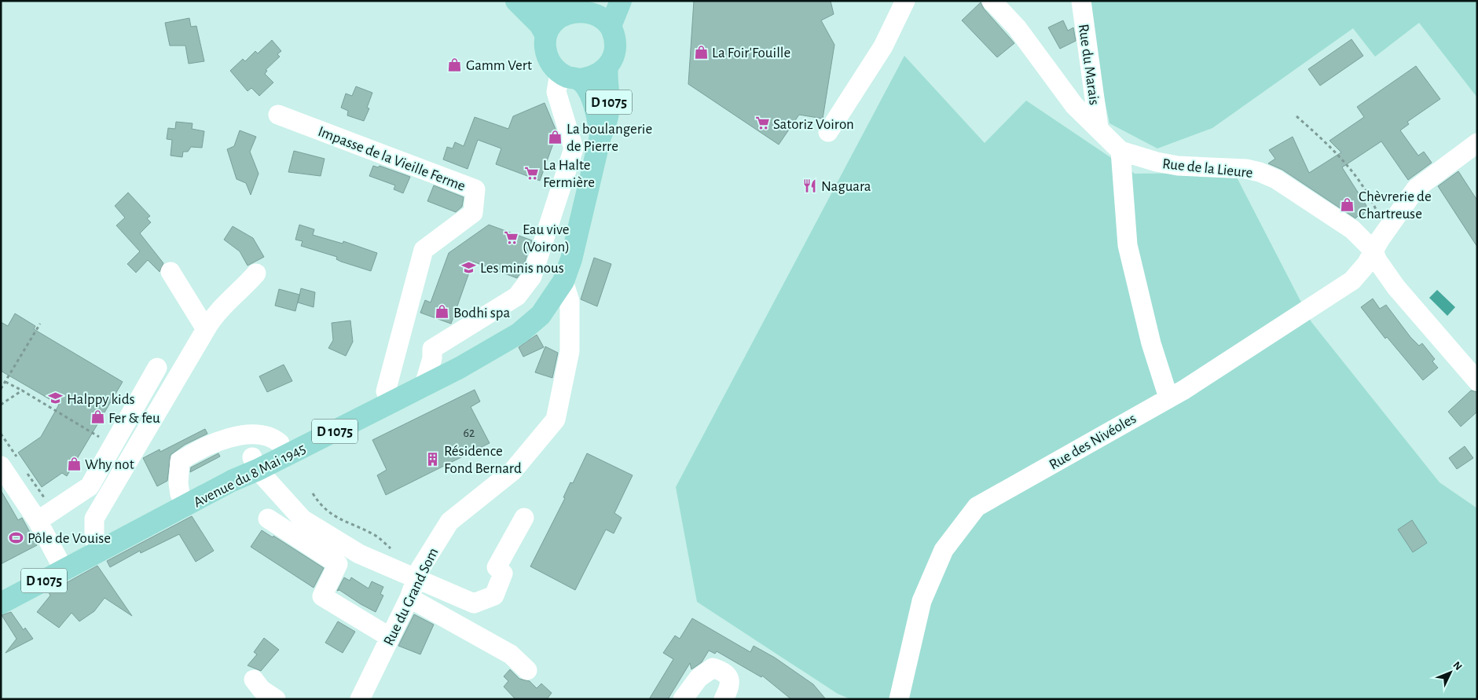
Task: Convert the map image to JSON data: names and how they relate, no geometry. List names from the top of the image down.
{
  "streets": {
    "main road": ["D 1075", "Avenue du 8 Mai 1945"],
    "street": [
      "Rue du Marais",
      "Impasse de la Vieille Ferme",
      "Rue de la Lieure",
      "Rue des Nivéoles",
      "Rue du Grand Som"
    ]
  },
  "crossings": [
    ["D 1075", "Avenue du 8 Mai 1945"],
    ["Impasse de la Vieille Ferme", "Avenue du 8 Mai 1945"],
    ["Rue de la Lieure", "Rue des Nivéoles"],
    ["Avenue du 8 Mai 1945", "Rue du Grand Som"]
  ],
  "places": {
    "shop": [
      "La Foir'Fouille",
      "Gamm Vert",
      "La boulangerie de Pierre",
      "Chèvrerie de Chartreuse",
      "Bodhi spa",
      "Fer & feu",
      "Why not"
    ],
    "supermarket": ["Satoriz Voiron", "La Halte Fermière", "Eau vive (Voiron)"],
    "restaurant": ["Naguara"],
    "school or university": ["Les minis nous", "Halppy kids"],
    "building": ["Résidence Fond Bernard"],
    "sports": ["Pôle de Vouise"]
  },
  "house_numbers": ["62"],
  "north": "top right"
}
